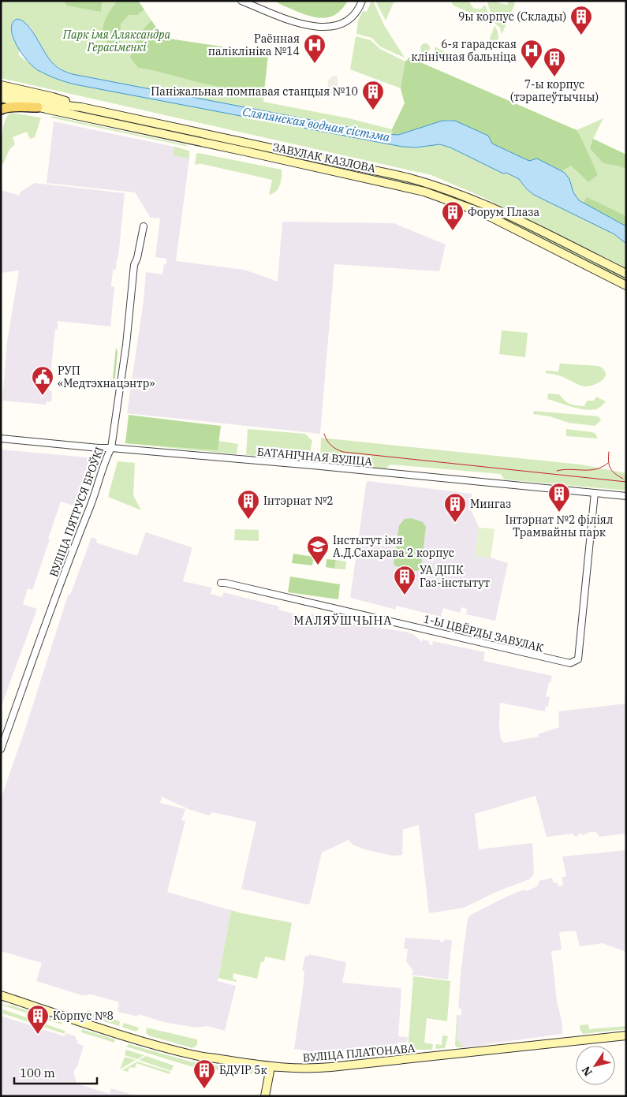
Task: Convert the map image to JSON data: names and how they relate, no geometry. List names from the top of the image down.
{
  "streets": {
    "main road": ["ЗАВУЛАК КАЗЛОВА", "ВУЛІЦА ПЛАТОНАВА"],
    "street": ["БАТАНІЧНАЯ ВУЛІЦА", "ВУЛІЦА ПЯТРУСЯ БРОЎКІ", "1-Ы ЦВЁРДЫ ЗАВУЛАК"]
  },
  "crossings": [
    ["БАТАНІЧНАЯ ВУЛІЦА", "ВУЛІЦА ПЯТРУСЯ БРОЎКІ"],
    ["БАТАНІЧНАЯ ВУЛІЦА", "1-Ы ЦВЁРДЫ ЗАВУЛАК"]
  ],
  "districts": ["МАЛЯЎШЧЫНА"],
  "water": ["Сляпянская водная сістэма"],
  "parks": ["Парк імя Аляксандра Герасіменкі"],
  "places": {
    "building": [
      "9ы корпус (Склады)",
      "7-ы корпус (тэрапеўтычны)",
      "Паніжальная помпавая станцыя №10",
      "Форум Плаза",
      "Інтэрнат №2 філіял Трамвайны парк",
      "Інтэрнат №2",
      "Мингаз",
      "УА ДІПК Газ-інстытут",
      "Корпус №8",
      "БДУІР 5к"
    ],
    "hospital": ["Раённая паліклініка №14", "6-я гарадская клінічная бальніца"],
    "public building": ["РУП «Медтэхнацэнтр»"],
    "school or university": ["Інстытут імя А.Д.Сахарава 2 корпус"]
  },
  "scale_bar": "100 m",
  "north": "bottom left"
}
